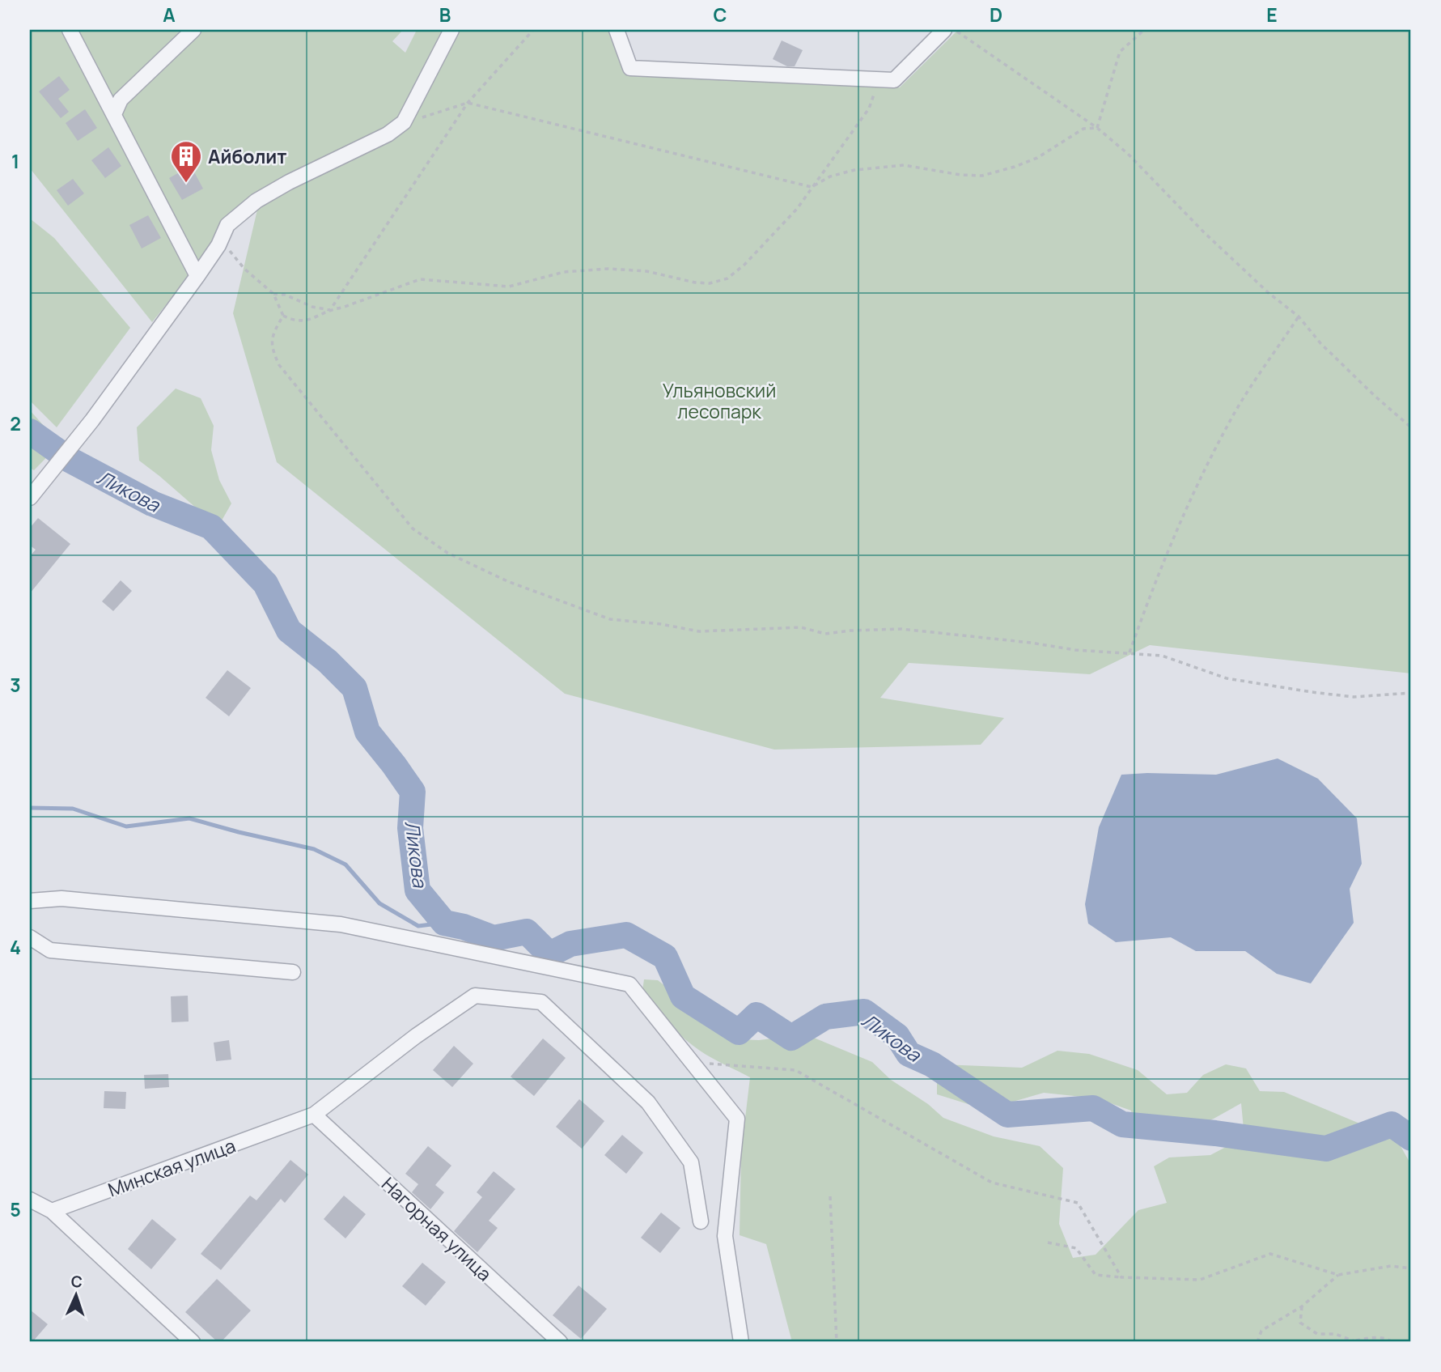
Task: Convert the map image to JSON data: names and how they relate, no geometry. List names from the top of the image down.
{
  "streets": {
    "street": ["Минская улица", "Нагорная улица"]
  },
  "crossings": [
    ["Минская улица", "Нагорная улица"]
  ],
  "water": ["Ликова"],
  "parks": ["Ульяновский лесопарк"],
  "places": {
    "building": ["Айболит"]
  },
  "north": "top",
  "grid": {
    "columns": [
      "A",
      "B",
      "C",
      "D",
      "E"
    ],
    "rows": [
      "1",
      "2",
      "3",
      "4",
      "5"
    ]
  }
}
